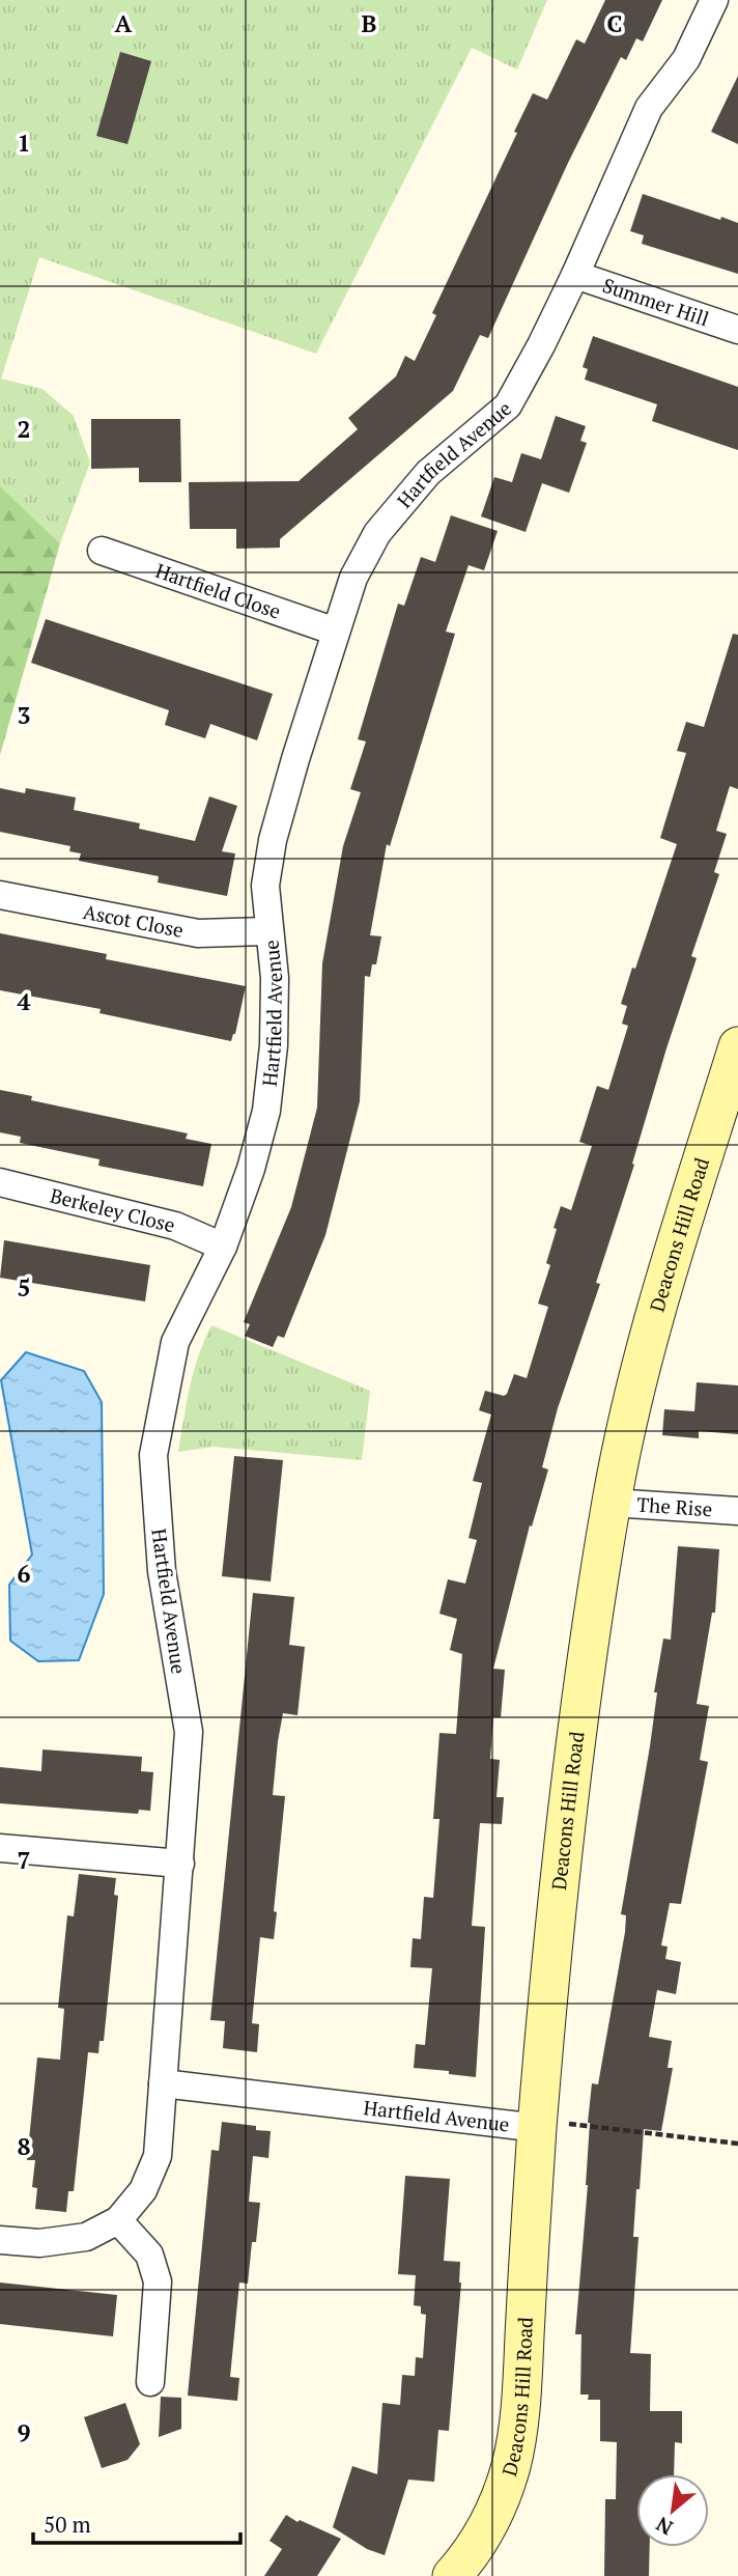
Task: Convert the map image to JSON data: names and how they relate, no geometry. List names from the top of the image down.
{
  "streets": {
    "street": [
      "Summer Hill",
      "Hartfield Avenue",
      "Hartfield Close",
      "Ascot Close",
      "Berkeley Close",
      "Deacons Hill Road",
      "The Rise"
    ]
  },
  "crossings": [
    ["Summer Hill", "Hartfield Avenue"],
    ["Hartfield Avenue", "Hartfield Close"],
    ["Hartfield Avenue", "Ascot Close"],
    ["Hartfield Avenue", "Berkeley Close"],
    ["Hartfield Avenue", "Deacons Hill Road"],
    ["Deacons Hill Road", "The Rise"]
  ],
  "scale_bar": "50 m",
  "north": "bottom left",
  "grid": {
    "columns": ["A", "B", "C"],
    "rows": [
      "1",
      "2",
      "3",
      "4",
      "5",
      "6",
      "7",
      "8",
      "9"
    ]
  }
}
